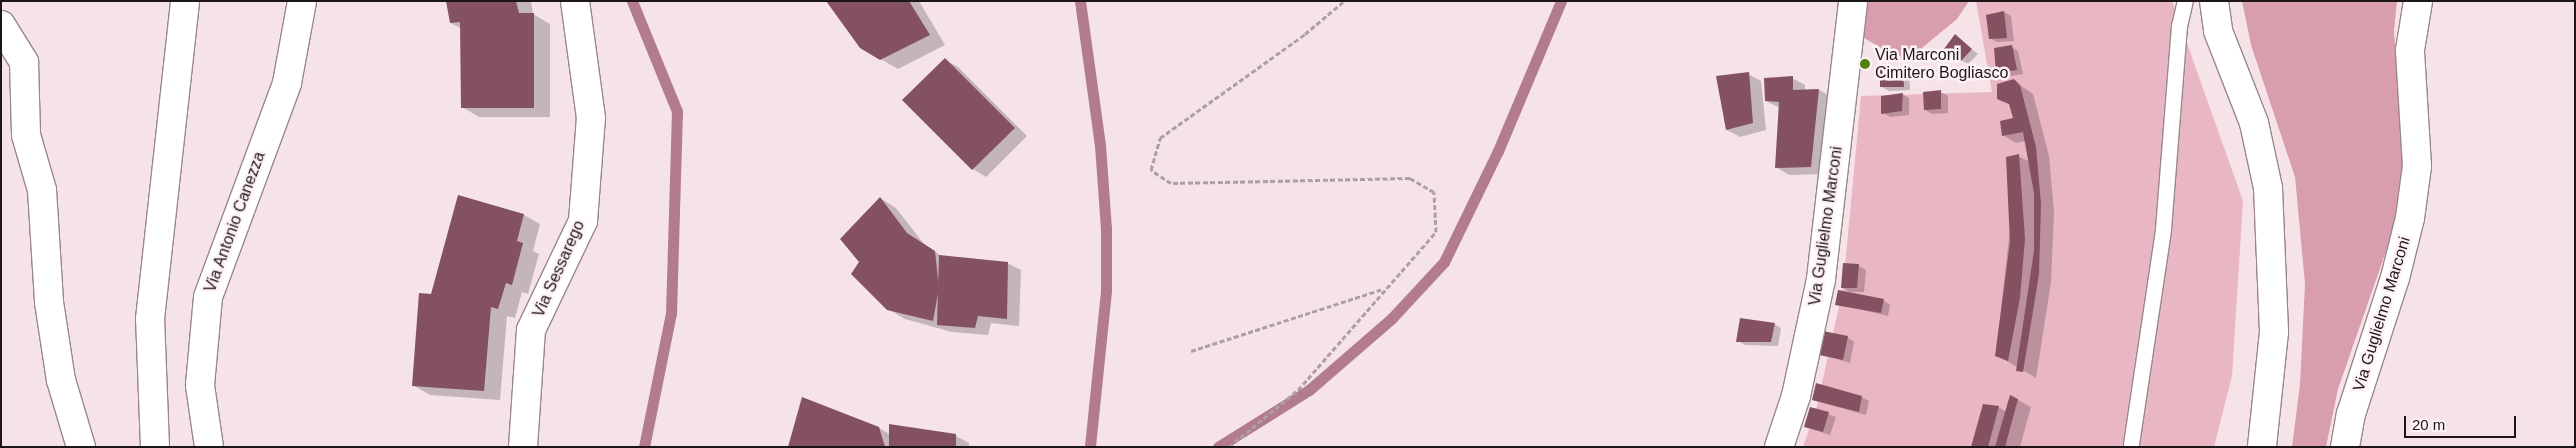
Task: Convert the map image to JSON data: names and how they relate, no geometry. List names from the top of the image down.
{
  "streets": {
    "street": ["Via Antonio Canezza", "Via Guglielmo Marconi", "Via Sessarego"]
  },
  "places": ["Via Marconi Cimitero Bogliasco"],
  "scale_bar": "20 m"
}
